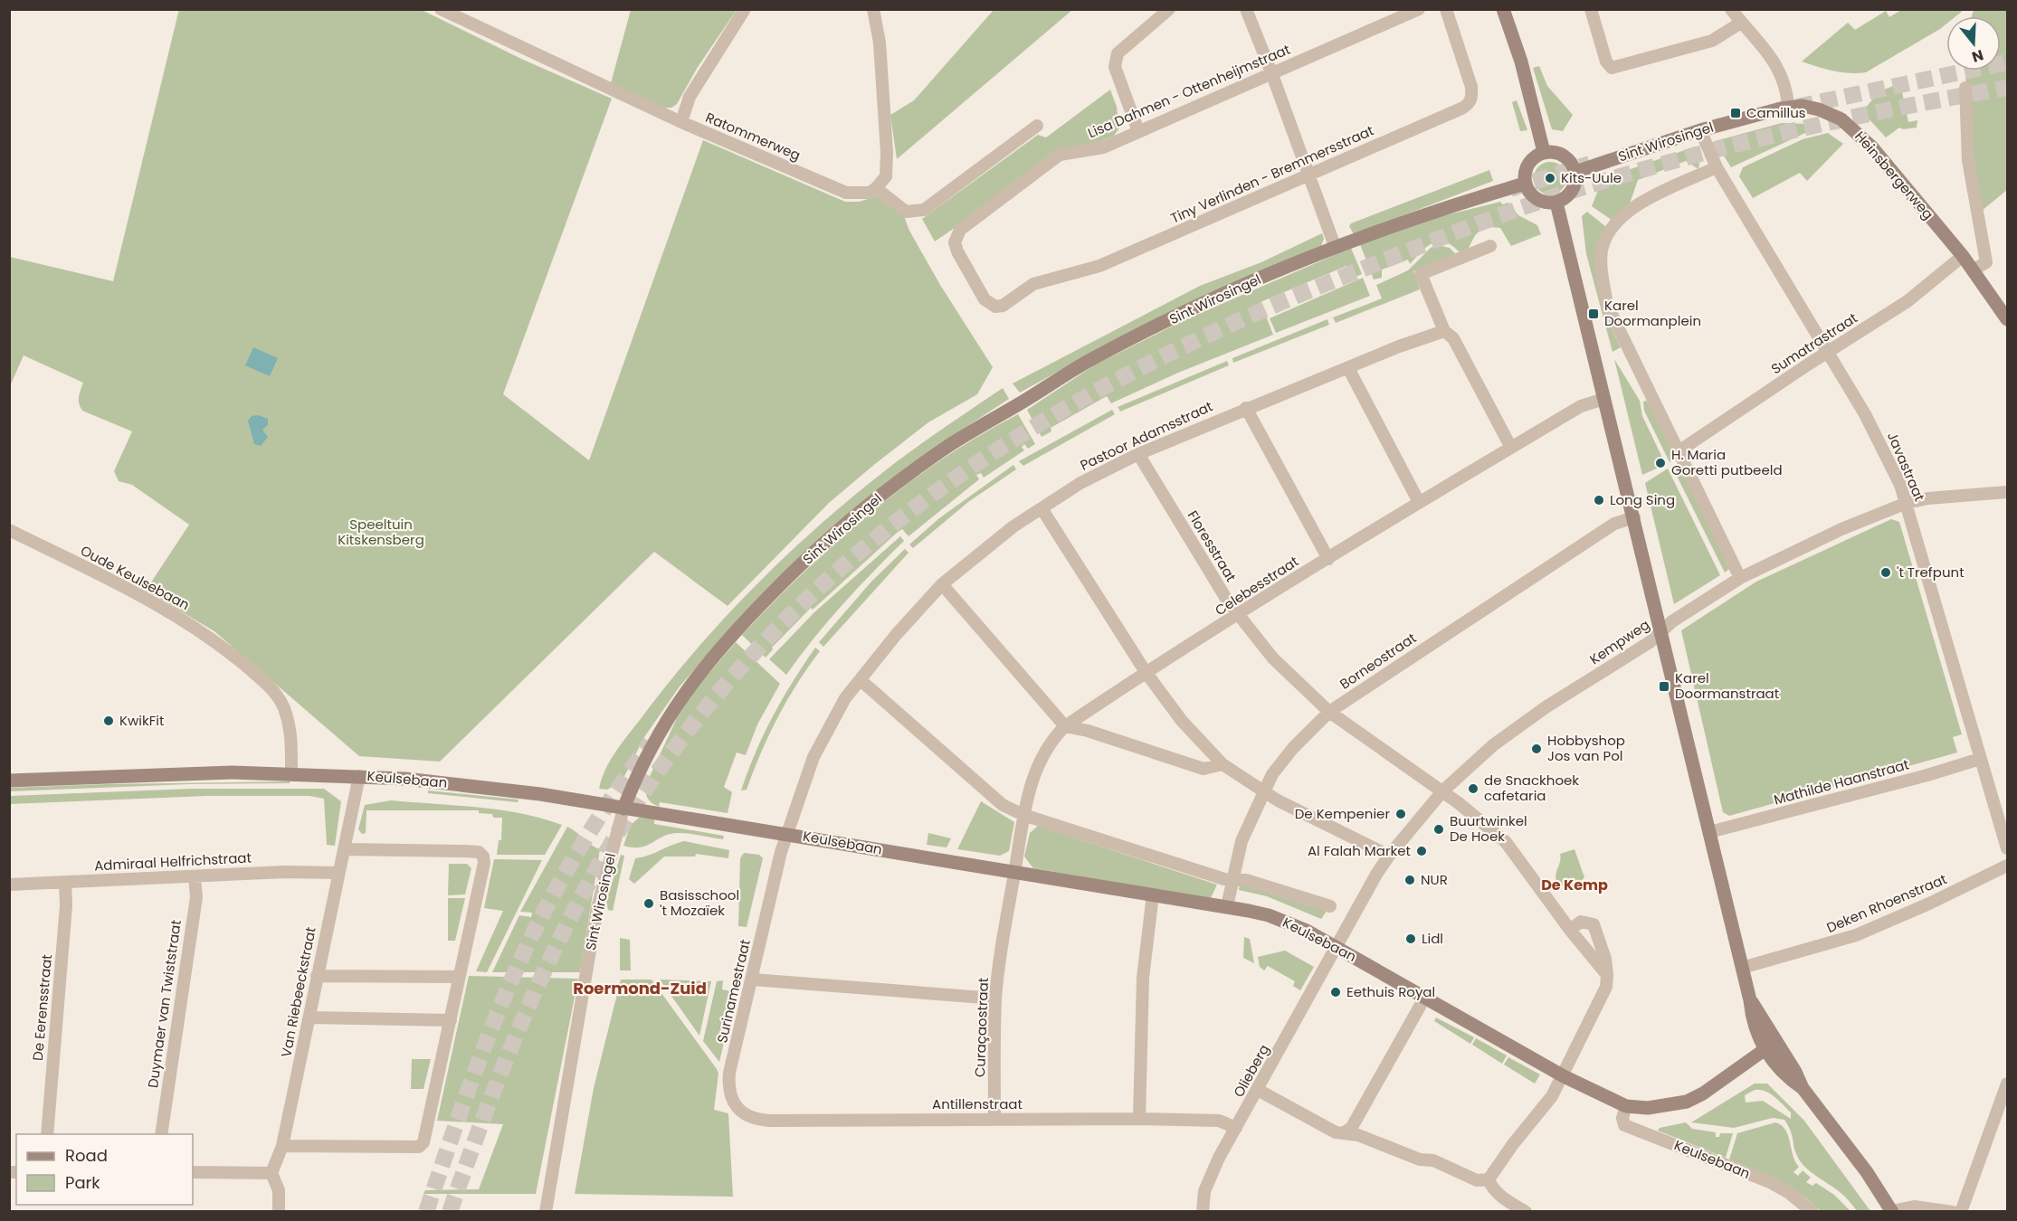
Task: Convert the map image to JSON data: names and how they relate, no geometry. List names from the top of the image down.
{
  "streets": {
    "street": [
      "Lisa Dahmen - Ottenheijmstraat",
      "Ratommerweg",
      "Sint Wirosingel",
      "Tiny Verlinden - Bremmersstraat",
      "Heinsbergerweg",
      "Sumatrastraat",
      "Pastoor Adamsstraat",
      "Javastraat",
      "Floresstraat",
      "Oude Keulsebaan",
      "Celebesstraat",
      "Kempweg",
      "Borneostraat",
      "Keulsebaan",
      "Mathilde Haanstraat",
      "Admiraal Helfrichstraat",
      "Deken Rhoenstraat",
      "Surinamestraat",
      "Van Riebeeckstraat",
      "Duymaer van Twiststraat",
      "De Eerensstraat",
      "Curaçaostraat",
      "Olieberg",
      "Antillenstraat"
    ]
  },
  "crossings": [
    ["Lisa Dahmen - Ottenheijmstraat", "Tiny Verlinden - Bremmersstraat"],
    ["Sint Wirosingel", "Heinsbergerweg"],
    ["Sint Wirosingel", "Javastraat"],
    ["Sint Wirosingel", "Keulsebaan"],
    ["Heinsbergerweg", "Sumatrastraat"],
    ["Sumatrastraat", "Javastraat"],
    ["Pastoor Adamsstraat", "Floresstraat"],
    ["Pastoor Adamsstraat", "Keulsebaan"],
    ["Pastoor Adamsstraat", "Surinamestraat"],
    ["Javastraat", "Kempweg"],
    ["Javastraat", "Mathilde Haanstraat"],
    ["Floresstraat", "Celebesstraat"],
    ["Floresstraat", "Kempweg"],
    ["Floresstraat", "Borneostraat"],
    ["Oude Keulsebaan", "Keulsebaan"],
    ["Celebesstraat", "Keulsebaan"],
    ["Celebesstraat", "Curaçaostraat"],
    ["Kempweg", "Keulsebaan"],
    ["Kempweg", "Olieberg"],
    ["Borneostraat", "Keulsebaan"],
    ["Keulsebaan", "Surinamestraat"],
    ["Keulsebaan", "Van Riebeeckstraat"],
    ["Keulsebaan", "Curaçaostraat"],
    ["Keulsebaan", "Olieberg"],
    ["Admiraal Helfrichstraat", "Van Riebeeckstraat"],
    ["Admiraal Helfrichstraat", "Duymaer van Twiststraat"],
    ["Admiraal Helfrichstraat", "De Eerensstraat"],
    ["Surinamestraat", "Antillenstraat"],
    ["Curaçaostraat", "Antillenstraat"],
    ["Olieberg", "Antillenstraat"]
  ],
  "districts": ["De Kemp", "Roermond-Zuid"],
  "parks": ["Speeltuin Kitskensberg"],
  "places": {
    "transit": ["Camillus", "Karel Doormanplein", "Karel Doormanstraat"],
    "other": [
      "Kits-Uule",
      "H. Maria Goretti putbeeld",
      "Long Sing",
      "'t Trefpunt",
      "KwikFit",
      "Hobbyshop Jos van Pol",
      "de Snackhoek cafetaria",
      "De Kempenier",
      "Buurtwinkel De Hoek",
      "Al Falah Market",
      "NUR",
      "Basisschool 't Mozaïek",
      "Lidl",
      "Eethuis Royal"
    ]
  },
  "legend": ["Road", "Park"],
  "north": "bottom"
}
